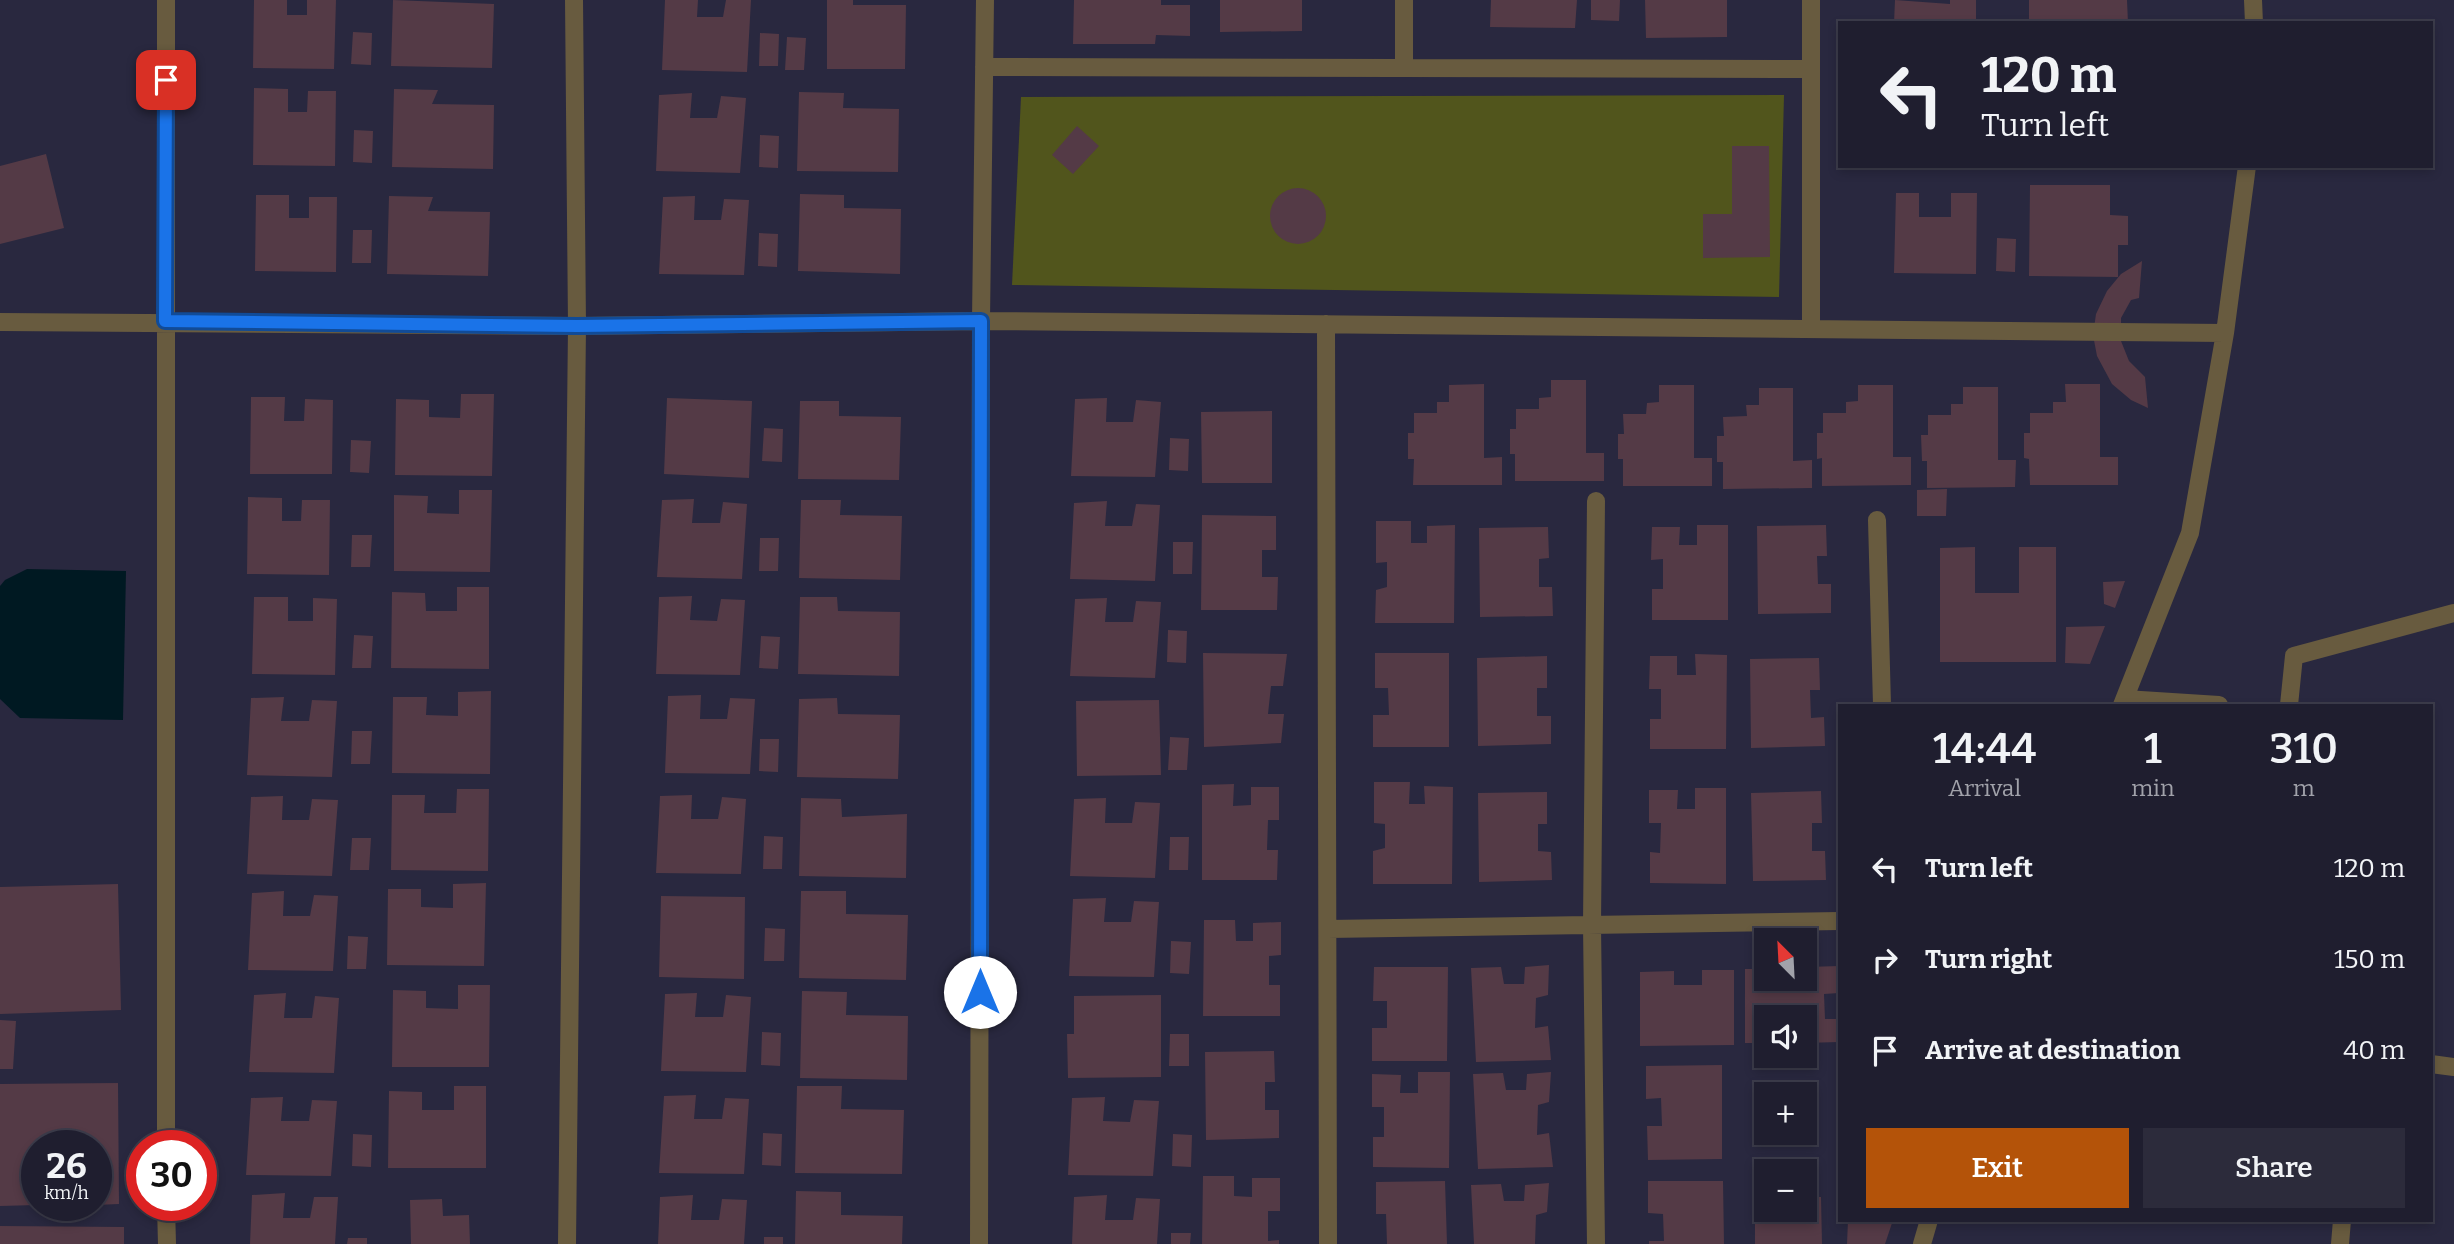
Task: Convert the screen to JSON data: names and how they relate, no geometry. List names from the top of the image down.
{
  "north": "top left",
  "page": {
    "turn": ["120 m", "Turn left"],
    "eta": [
      "14:44",
      "Arrival",
      "1",
      "min",
      "310",
      "m"
    ],
    "list": [
      {
        "name": "Turn left",
        "value": "120 m"
      },
      {
        "name": "Turn right",
        "value": "150 m"
      },
      {
        "name": "Arrive at destination",
        "value": "40 m"
      }
    ],
    "map_buttons": ["+", "−"],
    "buttons": ["Exit", "Share"],
    "speed": "26 km/h",
    "limit": "30"
  }
}
